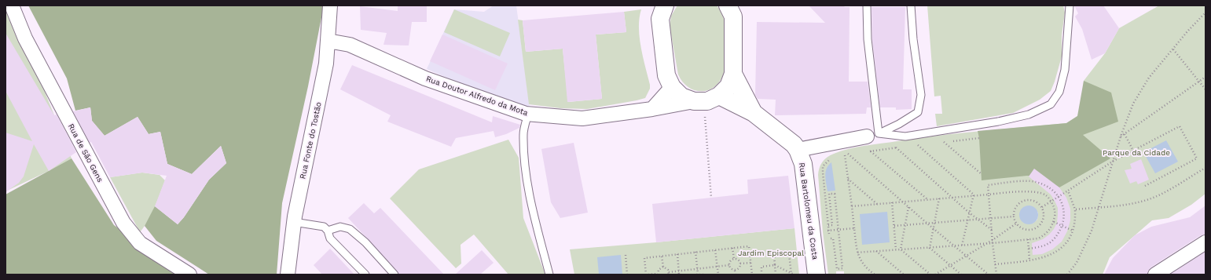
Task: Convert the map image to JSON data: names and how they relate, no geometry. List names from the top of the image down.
{
  "streets": {
    "main road": ["Rua Bartolomeu da Costa"],
    "street": ["Rua Doutor Alfredo da Mota", "Rua Fonte do Tostão", "Rua de São Gens"]
  },
  "crossings": [
    ["Rua Doutor Alfredo da Mota", "Rua Fonte do Tostão"]
  ],
  "parks": ["Parque da Cidade", "Jardim Episcopal"]
}
